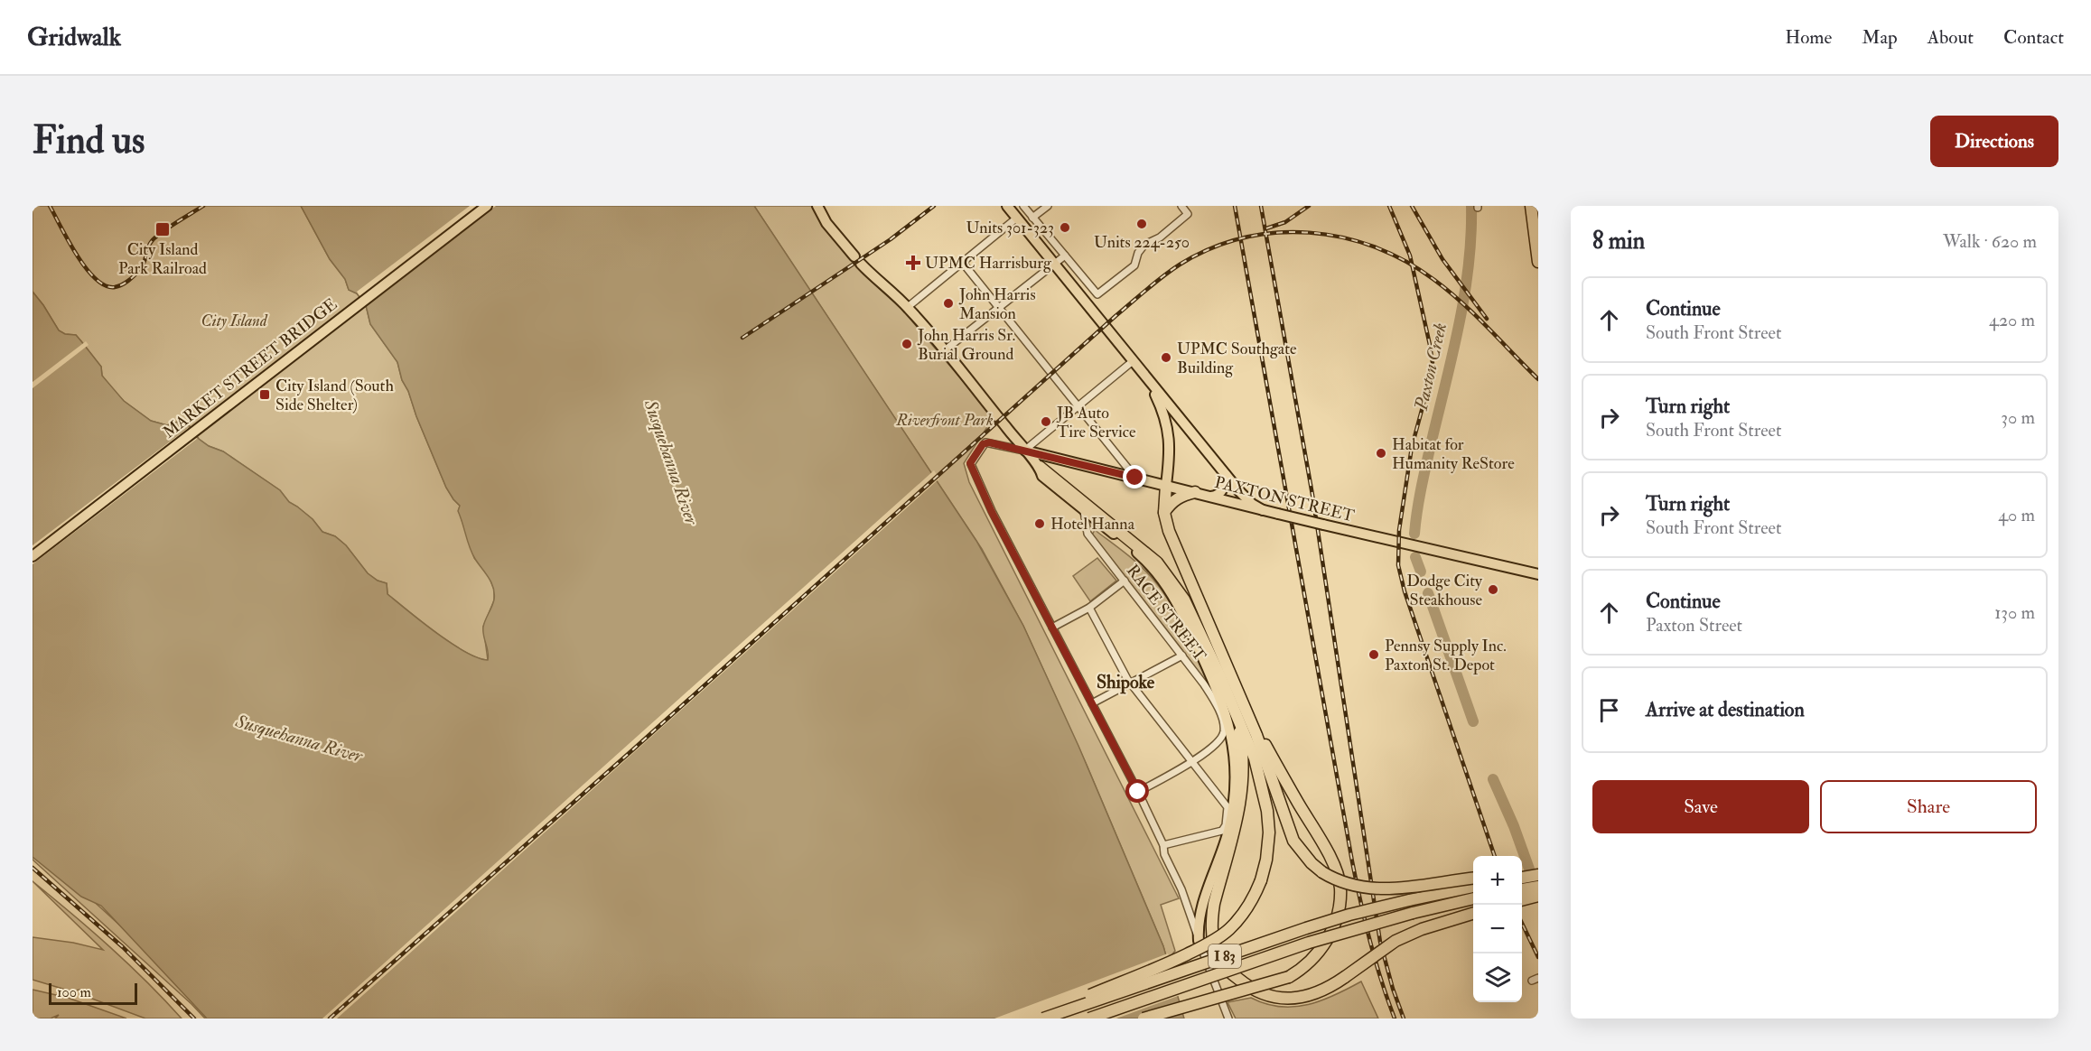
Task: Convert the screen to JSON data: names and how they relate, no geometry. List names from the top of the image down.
{
  "streets": {
    "highway": ["I 83"],
    "main road": ["MARKET STREET BRIDGE", "PAXTON STREET"],
    "street": ["RACE STREET"]
  },
  "districts": ["Shipoke"],
  "water": ["Paxton Creek", "Susquehanna River"],
  "parks": ["City Island", "Riverfront Park"],
  "places": {
    "other": [
      "Units 224-250",
      "Units 301-323",
      "John Harris Mansion",
      "John Harris Sr. Burial Ground",
      "UPMC Southgate Building",
      "JB Auto Tire Service",
      "Habitat for Humanity ReStore",
      "Hotel Hanna",
      "Dodge City Steakhouse",
      "Pennsy Supply Inc. Paxton St. Depot"
    ],
    "transit": ["City Island Park Railroad", "City Island (South Side Shelter)"],
    "health": ["UPMC Harrisburg"]
  },
  "scale_bar": "100 m",
  "page": {
    "header": "Gridwalk",
    "nav": [
      "Home",
      "Map",
      "About",
      "Contact"
    ],
    "buttons": [
      "Directions",
      ["Save", "Share"]
    ],
    "title": "Find us",
    "heading": ["8 min", "Walk · 620 m"],
    "list": [
      ["Continue", "South Front Street", "420 m"],
      ["Turn right", "South Front Street", "30 m"],
      ["Turn right", "South Front Street", "40 m"],
      ["Continue", "Paxton Street", "130 m"],
      "Arrive at destination"
    ],
    "map_buttons": ["+", "−"],
    "scale": "100 m"
  }
}
